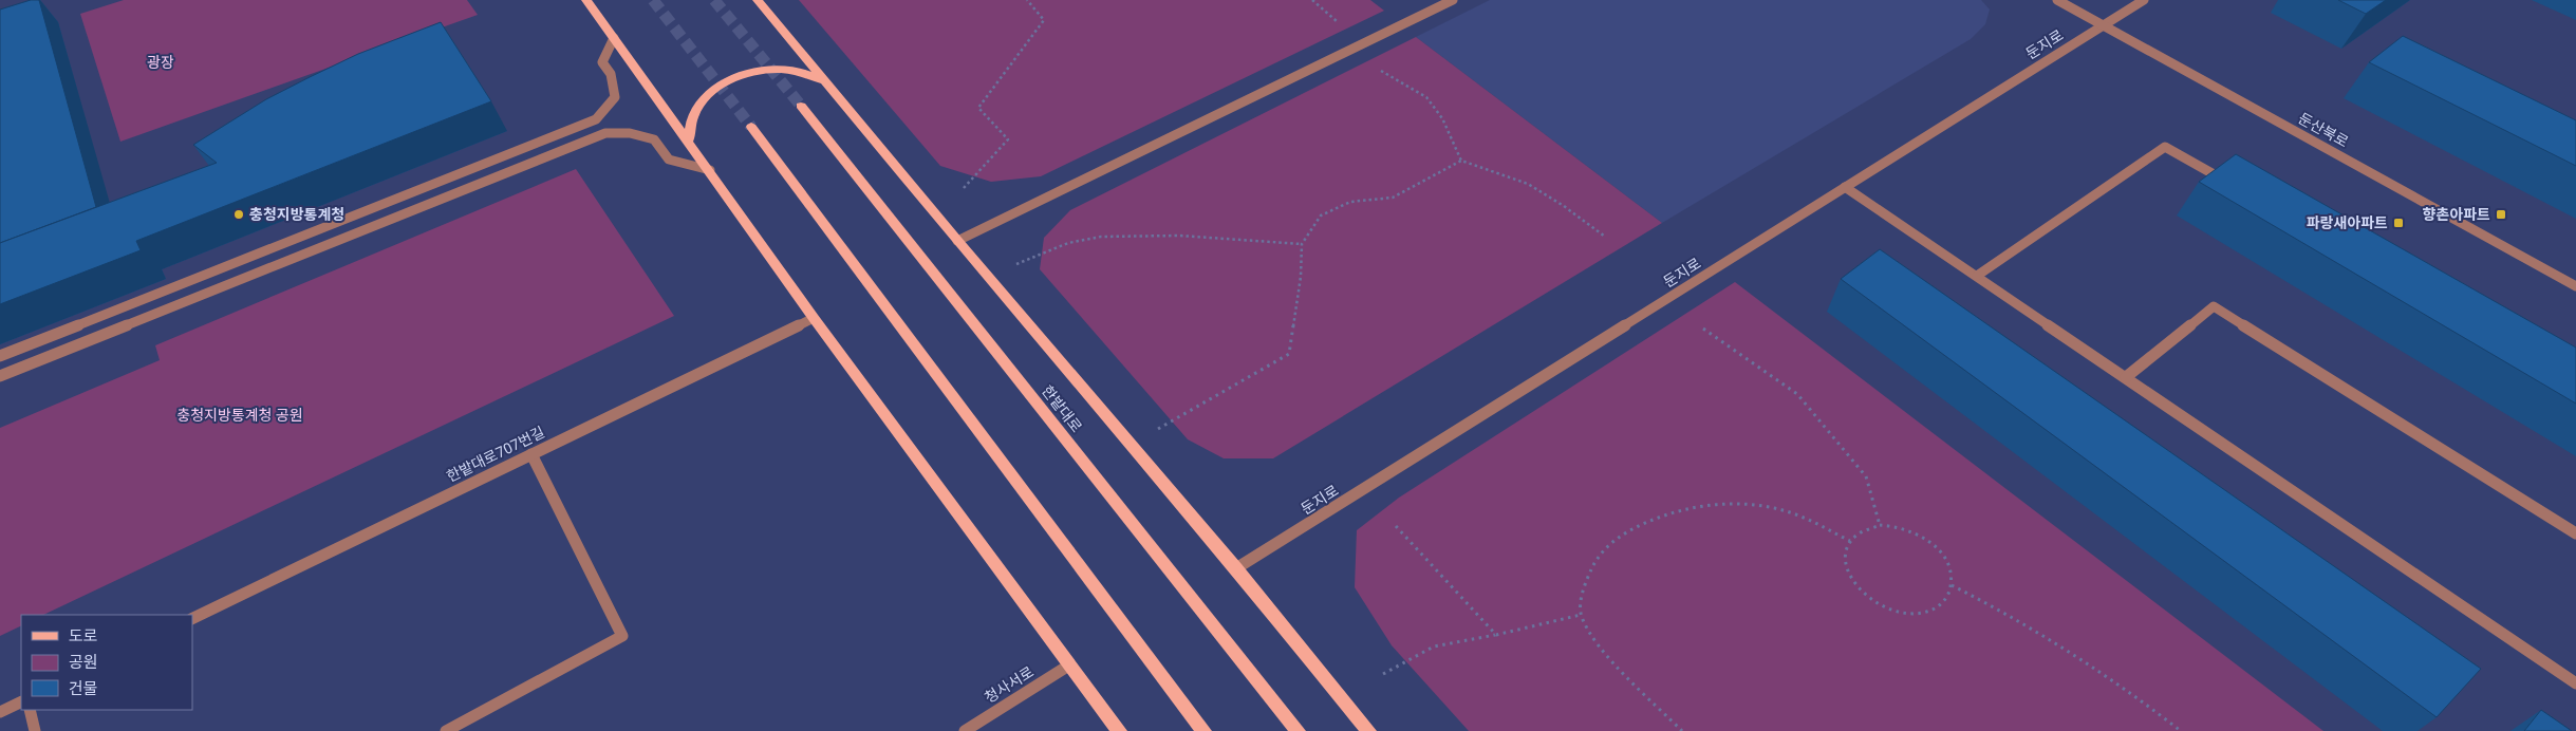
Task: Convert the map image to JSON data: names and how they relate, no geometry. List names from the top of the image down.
{
  "streets": {
    "main road": ["한밭대로"],
    "street": [
      "둔지로",
      "둔산북로",
      "한밭대로707번길",
      "청사서로"
    ]
  },
  "crossings": [
    ["둔지로", "둔산북로"]
  ],
  "parks": ["광장", "충청지방통계청 공원"],
  "places": {
    "other": ["충청지방통계청"],
    "transit": ["향촌아파트", "파랑새아파트"]
  },
  "legend": ["도로", "공원", "건물"]
}
